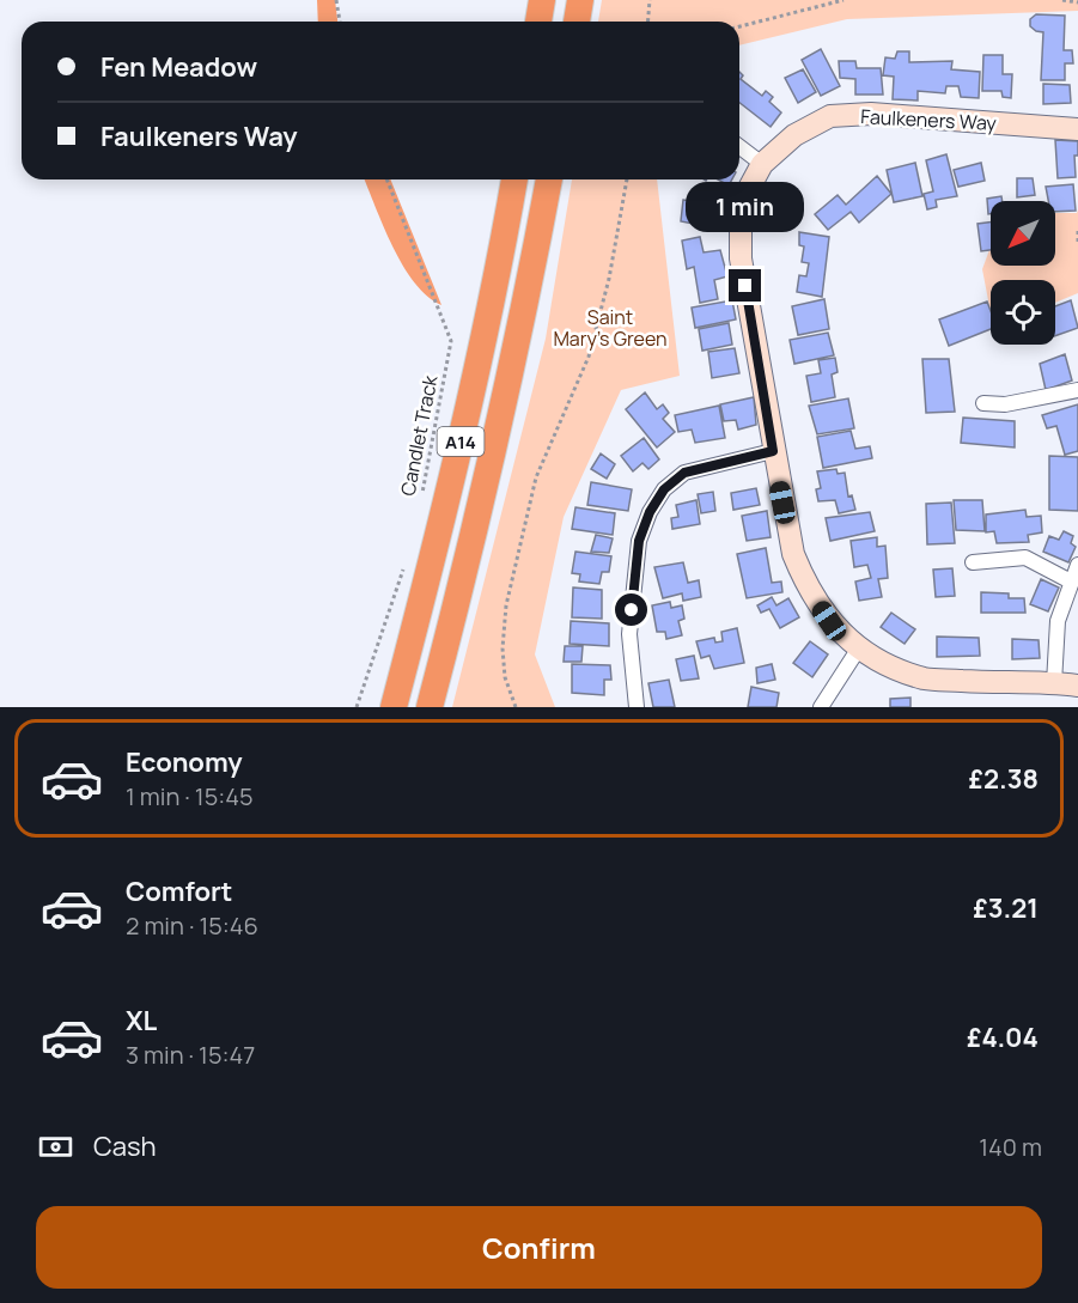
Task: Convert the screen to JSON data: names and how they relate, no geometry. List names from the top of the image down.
{
  "streets": {
    "highway": ["A14"],
    "street": ["Faulkeners Way"],
    "path": ["Candlet Track"]
  },
  "parks": ["Saint Mary's Green"],
  "north": "bottom left",
  "page": {
    "banner": ["Fen Meadow", "Faulkeners Way"],
    "bubble": "1 min",
    "list": [
      {
        "name": "Economy",
        "note": "1 min · 15:45",
        "value": "£2.38"
      },
      {
        "name": "Comfort",
        "note": "2 min · 15:46",
        "value": "£3.21"
      },
      {
        "name": "XL",
        "note": "3 min · 15:47",
        "value": "£4.04"
      }
    ],
    "pay": ["Cash", "140 m"],
    "buttons": "Confirm"
  }
}
